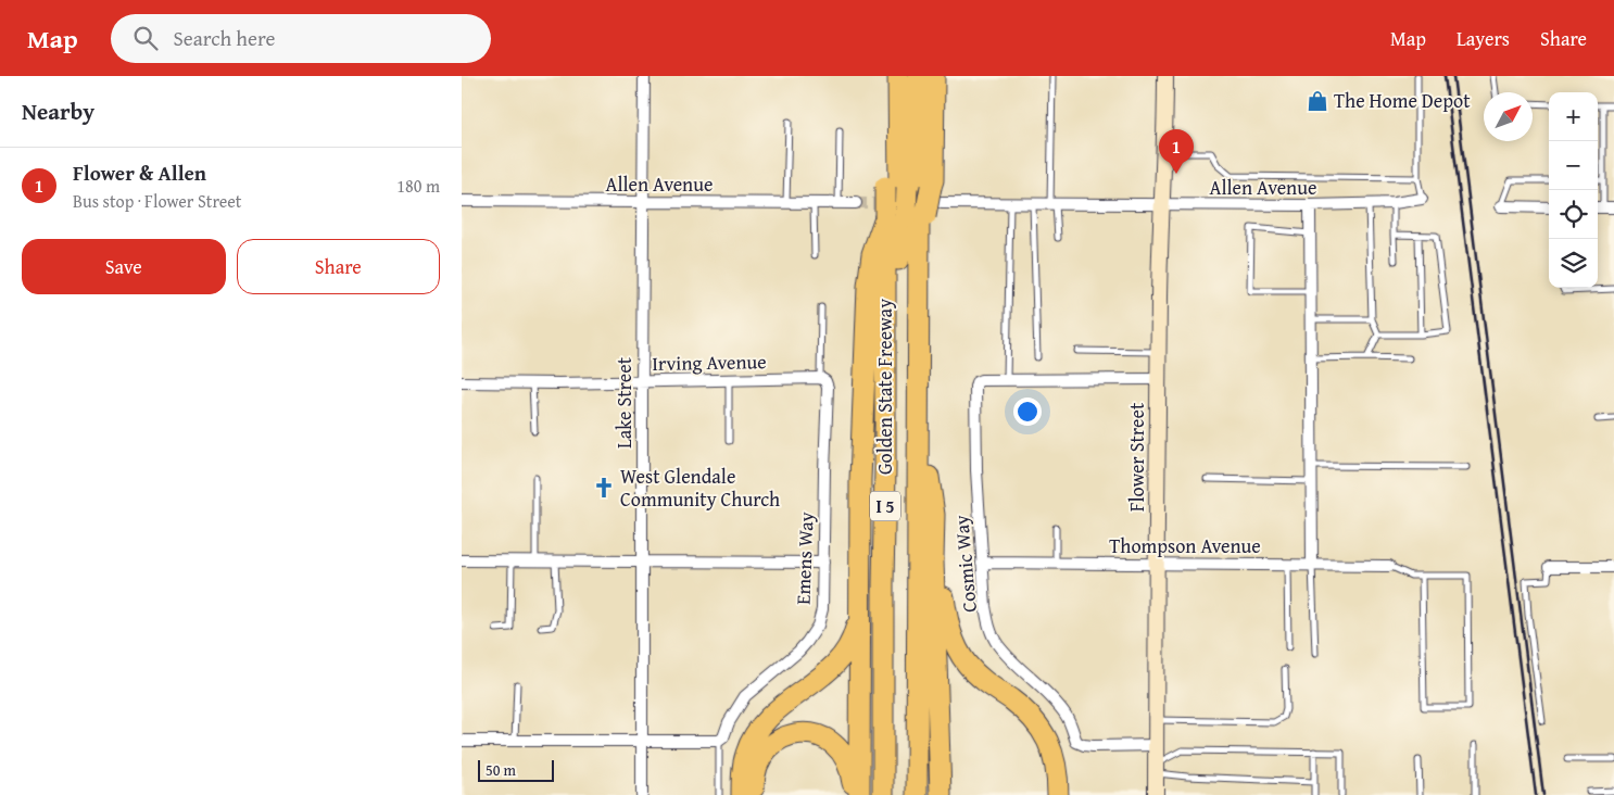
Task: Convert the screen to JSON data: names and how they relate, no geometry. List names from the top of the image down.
{
  "streets": {
    "highway": ["Golden State Freeway", "I 5"],
    "street": [
      "Allen Avenue",
      "Irving Avenue",
      "Lake Street",
      "Flower Street",
      "Thompson Avenue",
      "Emens Way",
      "Cosmic Way"
    ]
  },
  "crossings": [
    ["Allen Avenue", "Lake Street"],
    ["Allen Avenue", "Flower Street"],
    ["Irving Avenue", "Lake Street"],
    ["Irving Avenue", "Emens Way"],
    ["Flower Street", "Thompson Avenue"],
    ["Flower Street", "Cosmic Way"],
    ["Thompson Avenue", "Cosmic Way"]
  ],
  "places": {
    "shop": ["The Home Depot"],
    "church": ["West Glendale Community Church"]
  },
  "scale_bar": "50 m",
  "north": "top right",
  "page": {
    "header": "Map",
    "search": "Search here",
    "nav": ["Map", "Layers", "Share"],
    "heading": "Nearby",
    "map_buttons": ["+", "−"],
    "pins": "1",
    "list": [
      {
        "mark": "1",
        "name": "Flower & Allen",
        "note": "Bus stop · Flower Street",
        "value": "180 m"
      }
    ],
    "buttons": ["Save", "Share"],
    "scale": "50 m"
  }
}
